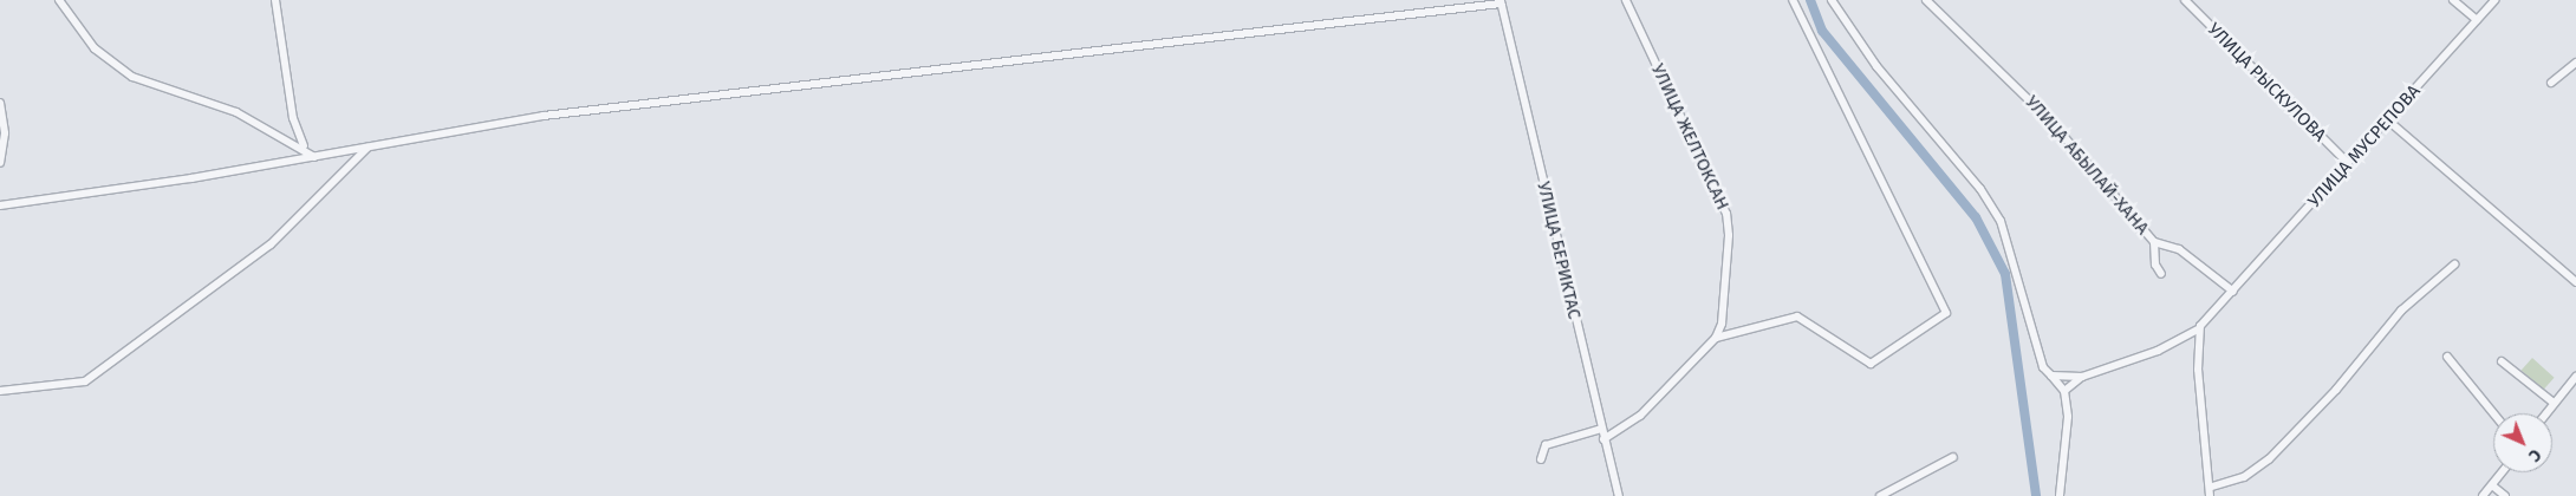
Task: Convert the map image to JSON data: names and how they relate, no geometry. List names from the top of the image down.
{
  "streets": {
    "street": [
      "УЛИЦА РЫСКУЛОВА",
      "УЛИЦА ЖЕЛТОКСАН",
      "УЛИЦА МУСРЕПОВА",
      "УЛИЦА АБЫЛАЙ-ХАНА",
      "УЛИЦА БЕРИКТАС"
    ]
  },
  "crossings": [
    ["УЛИЦА РЫСКУЛОВА", "УЛИЦА МУСРЕПОВА"],
    ["УЛИЦА МУСРЕПОВА", "УЛИЦА АБЫЛАЙ-ХАНА"]
  ],
  "north": "bottom right"
}
